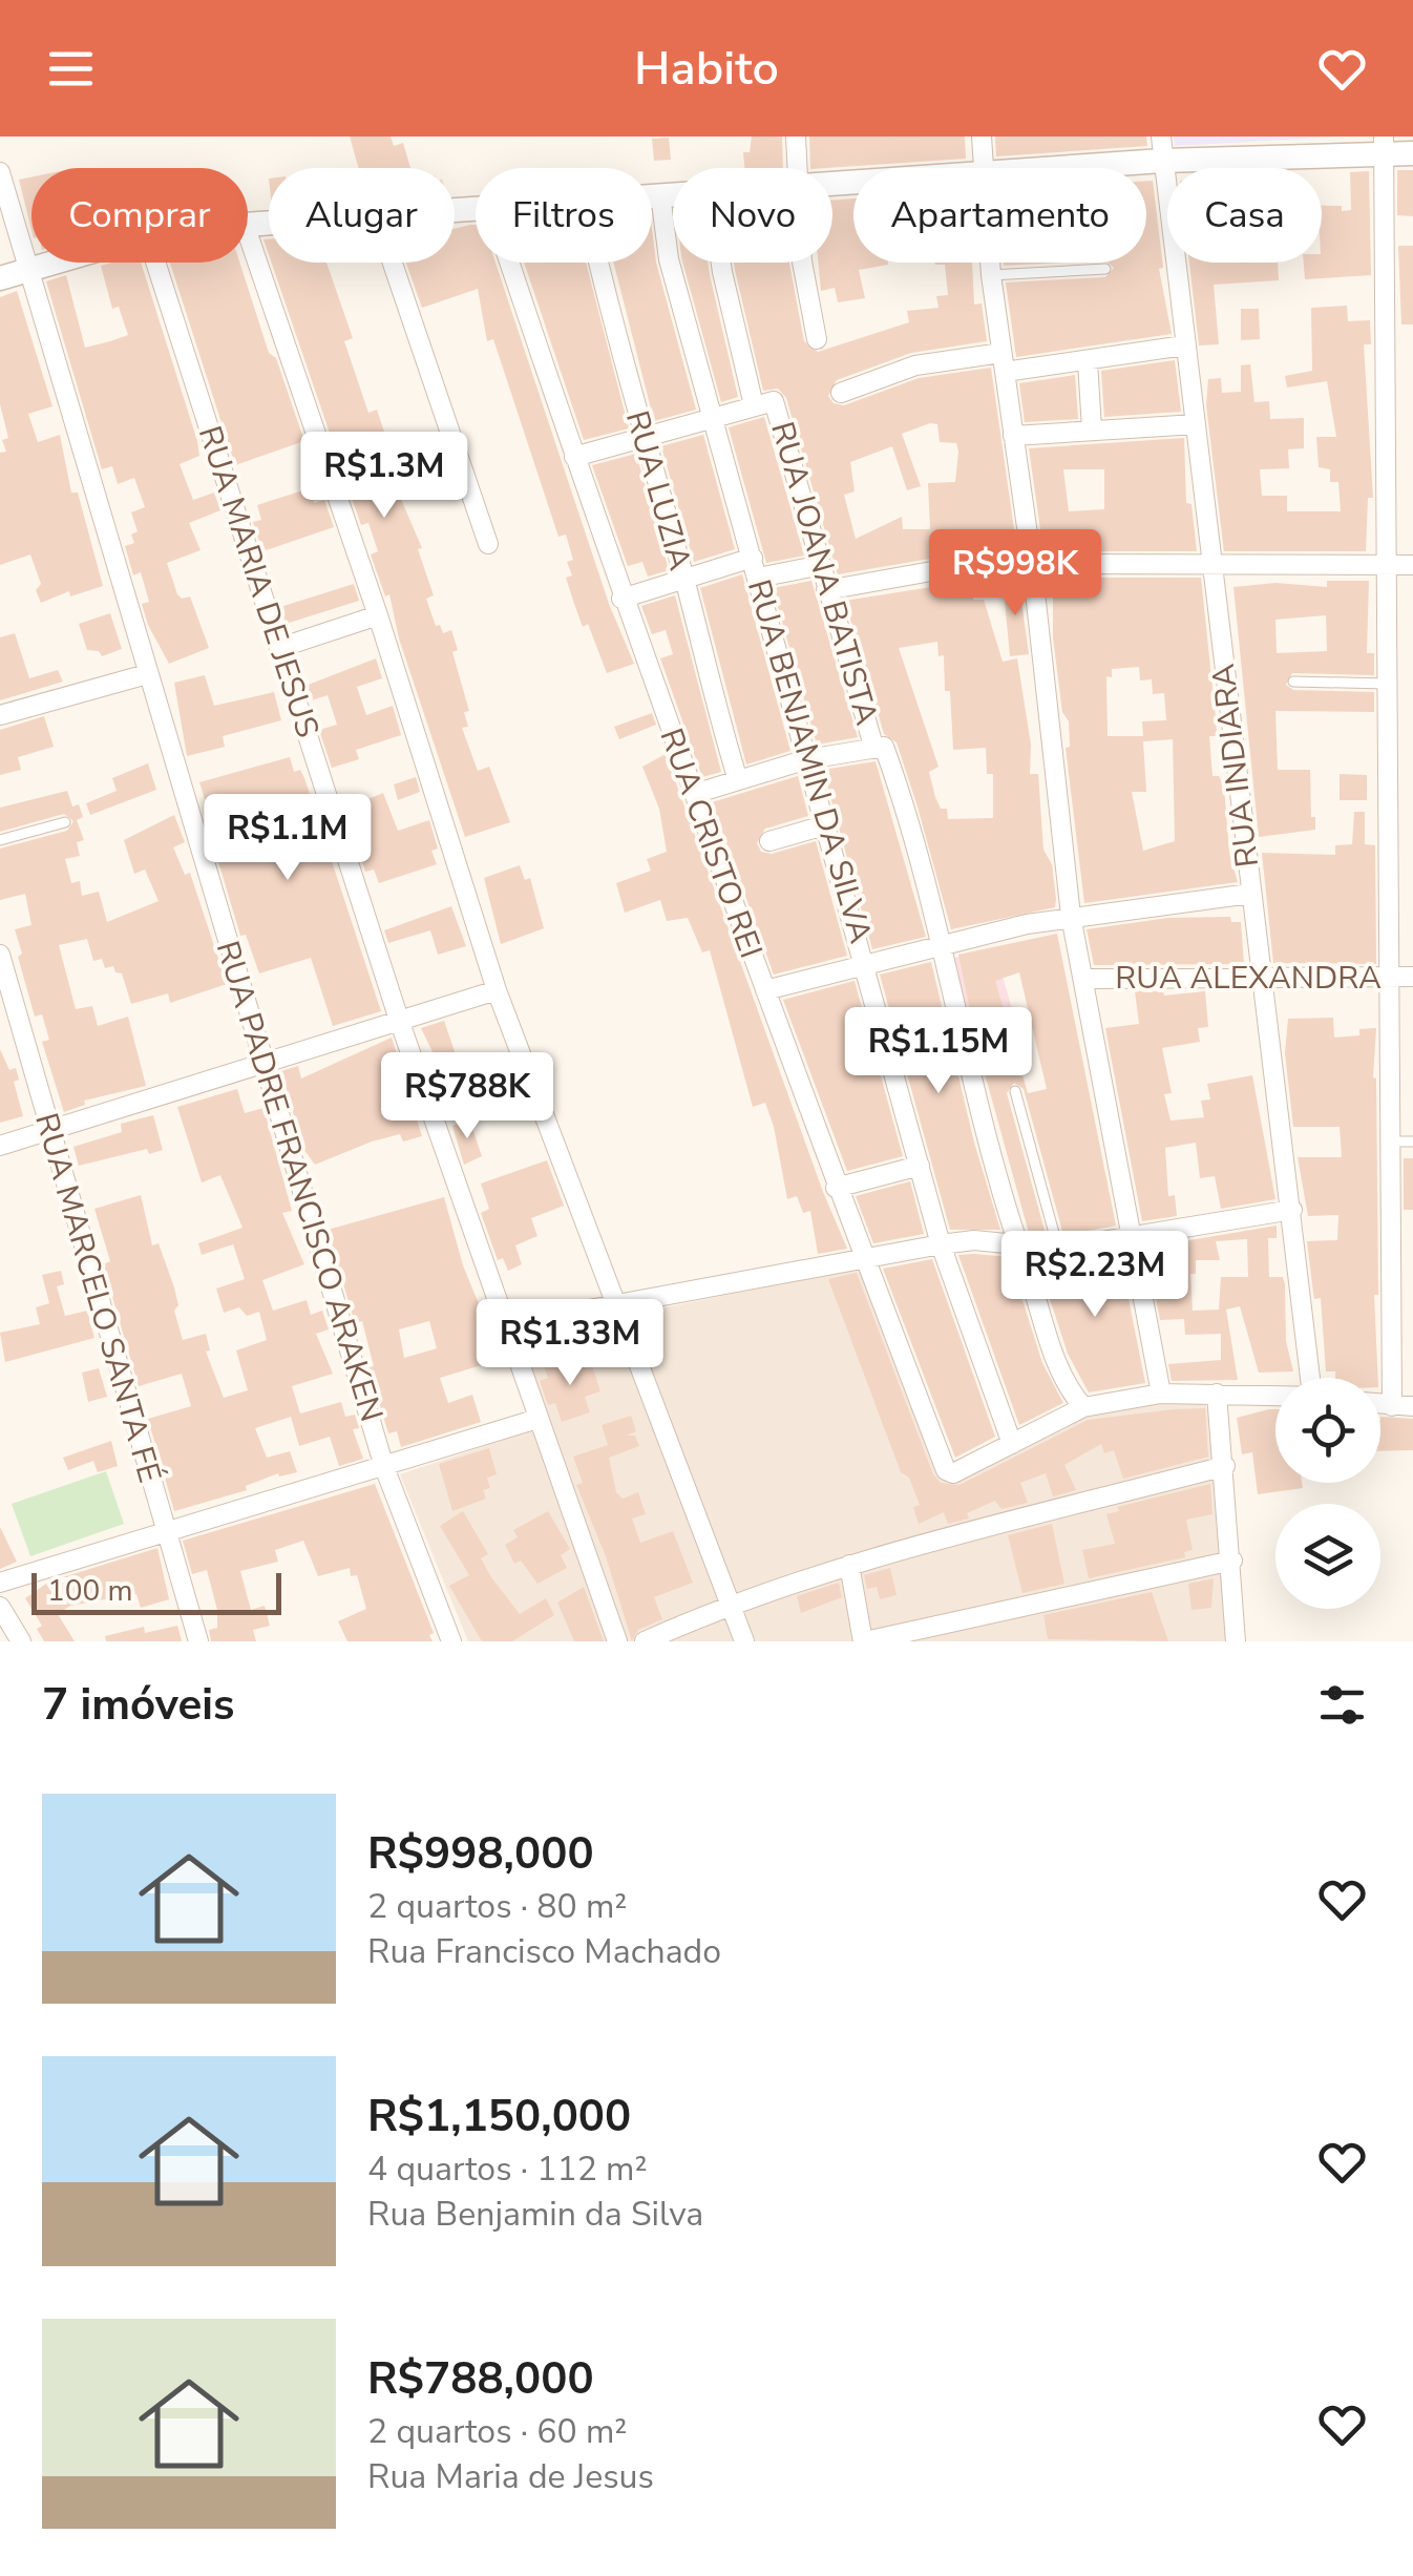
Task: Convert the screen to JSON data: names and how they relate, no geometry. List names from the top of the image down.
{
  "streets": {
    "street": [
      "RUA LUZIA",
      "RUA JOANA BATISTA",
      "RUA MARIA DE JESUS",
      "RUA BENJAMIN DA SILVA",
      "RUA INDIARA",
      "RUA CRISTO REI",
      "RUA ALEXANDRA",
      "RUA PADRE FRANCISCO ARAKEN",
      "RUA MARCELO SANTA FÉ"
    ]
  },
  "crossings": [
    ["RUA BENJAMIN DA SILVA", "RUA CRISTO REI"],
    ["RUA INDIARA", "RUA ALEXANDRA"]
  ],
  "scale_bar": "100 m",
  "page": {
    "header": "Habito",
    "chip": [
      "Comprar",
      "Alugar",
      "Filtros",
      "Novo",
      "Apartamento",
      "Casa"
    ],
    "price": [
      "R$1.3M",
      "R$998K",
      "R$1.1M",
      "R$1.15M",
      "R$788K",
      "R$2.23M",
      "R$1.33M"
    ],
    "scale": "100 m",
    "heading": "7 imóveis",
    "list": [
      {
        "name": "R$998,000",
        "note": "2 quartos · 80 m² · Rua Francisco Machado"
      },
      {
        "name": "R$1,150,000",
        "note": "4 quartos · 112 m² · Rua Benjamin da Silva"
      },
      {
        "name": "R$788,000",
        "note": "2 quartos · 60 m² · Rua Maria de Jesus"
      }
    ]
  }
}
